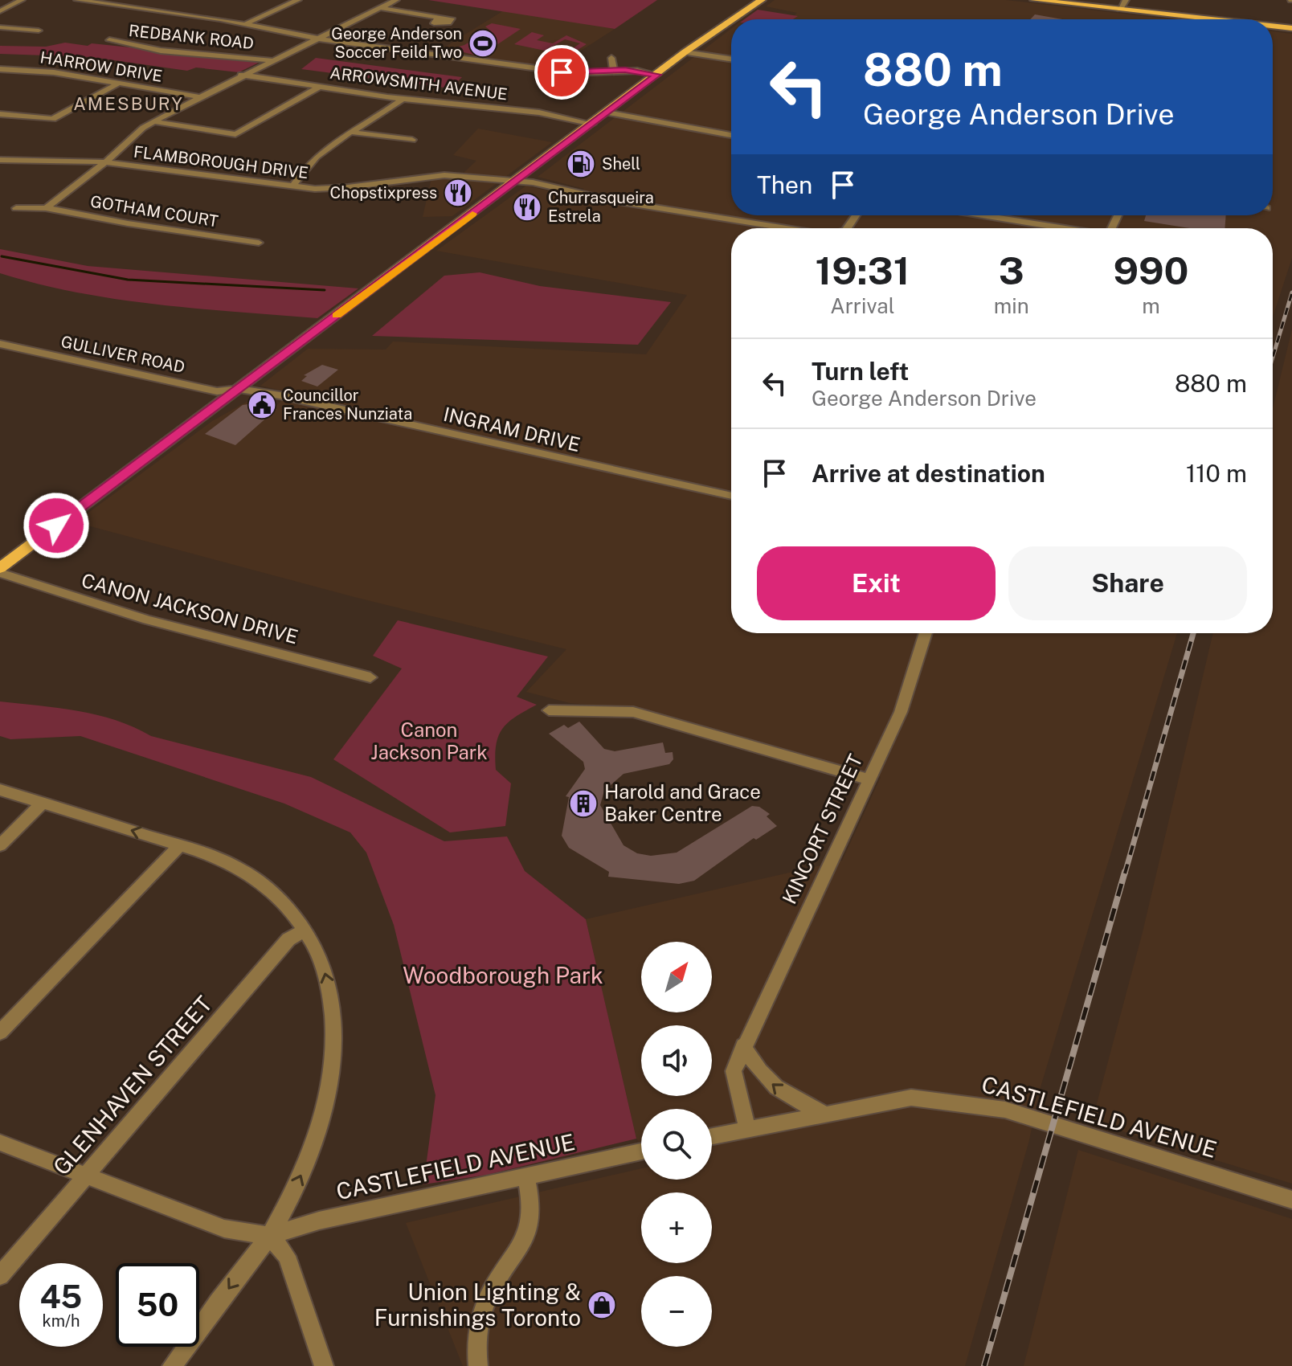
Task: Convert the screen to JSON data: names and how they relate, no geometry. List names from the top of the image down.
{
  "streets": {
    "street": [
      "REDBANK ROAD",
      "HARROW DRIVE",
      "ARROWSMITH AVENUE",
      "FLAMBOROUGH DRIVE",
      "GOTHAM COURT",
      "GULLIVER ROAD",
      "INGRAM DRIVE",
      "CANON JACKSON DRIVE",
      "KINCORT STREET",
      "GLENHAVEN STREET",
      "CASTLEFIELD AVENUE"
    ]
  },
  "crossings": [
    ["GULLIVER ROAD", "INGRAM DRIVE"],
    ["KINCORT STREET", "CASTLEFIELD AVENUE"]
  ],
  "districts": ["AMESBURY"],
  "parks": ["Canon Jackson Park", "Woodborough Park"],
  "places": {
    "sports": ["George Anderson Soccer Feild Two"],
    "fuel station": ["Shell"],
    "restaurant": ["Chopstixpress", "Churrasqueira Estrela"],
    "public building": ["Councillor Frances Nunziata"],
    "building": ["Harold and Grace Baker Centre"],
    "shop": ["Union Lighting & Furnishings Toronto"]
  },
  "north": "top right",
  "page": {
    "turn": ["880 m", "George Anderson Drive"],
    "then": "Then",
    "eta": [
      "19:31",
      "Arrival",
      "3",
      "min",
      "990",
      "m"
    ],
    "list": [
      {
        "name": "Turn left",
        "note": "George Anderson Drive",
        "value": "880 m"
      },
      {
        "name": "Arrive at destination",
        "value": "110 m"
      }
    ],
    "buttons": ["Exit", "Share"],
    "map_buttons": ["+", "−"],
    "speed": "45 km/h",
    "limit": "50"
  }
}
